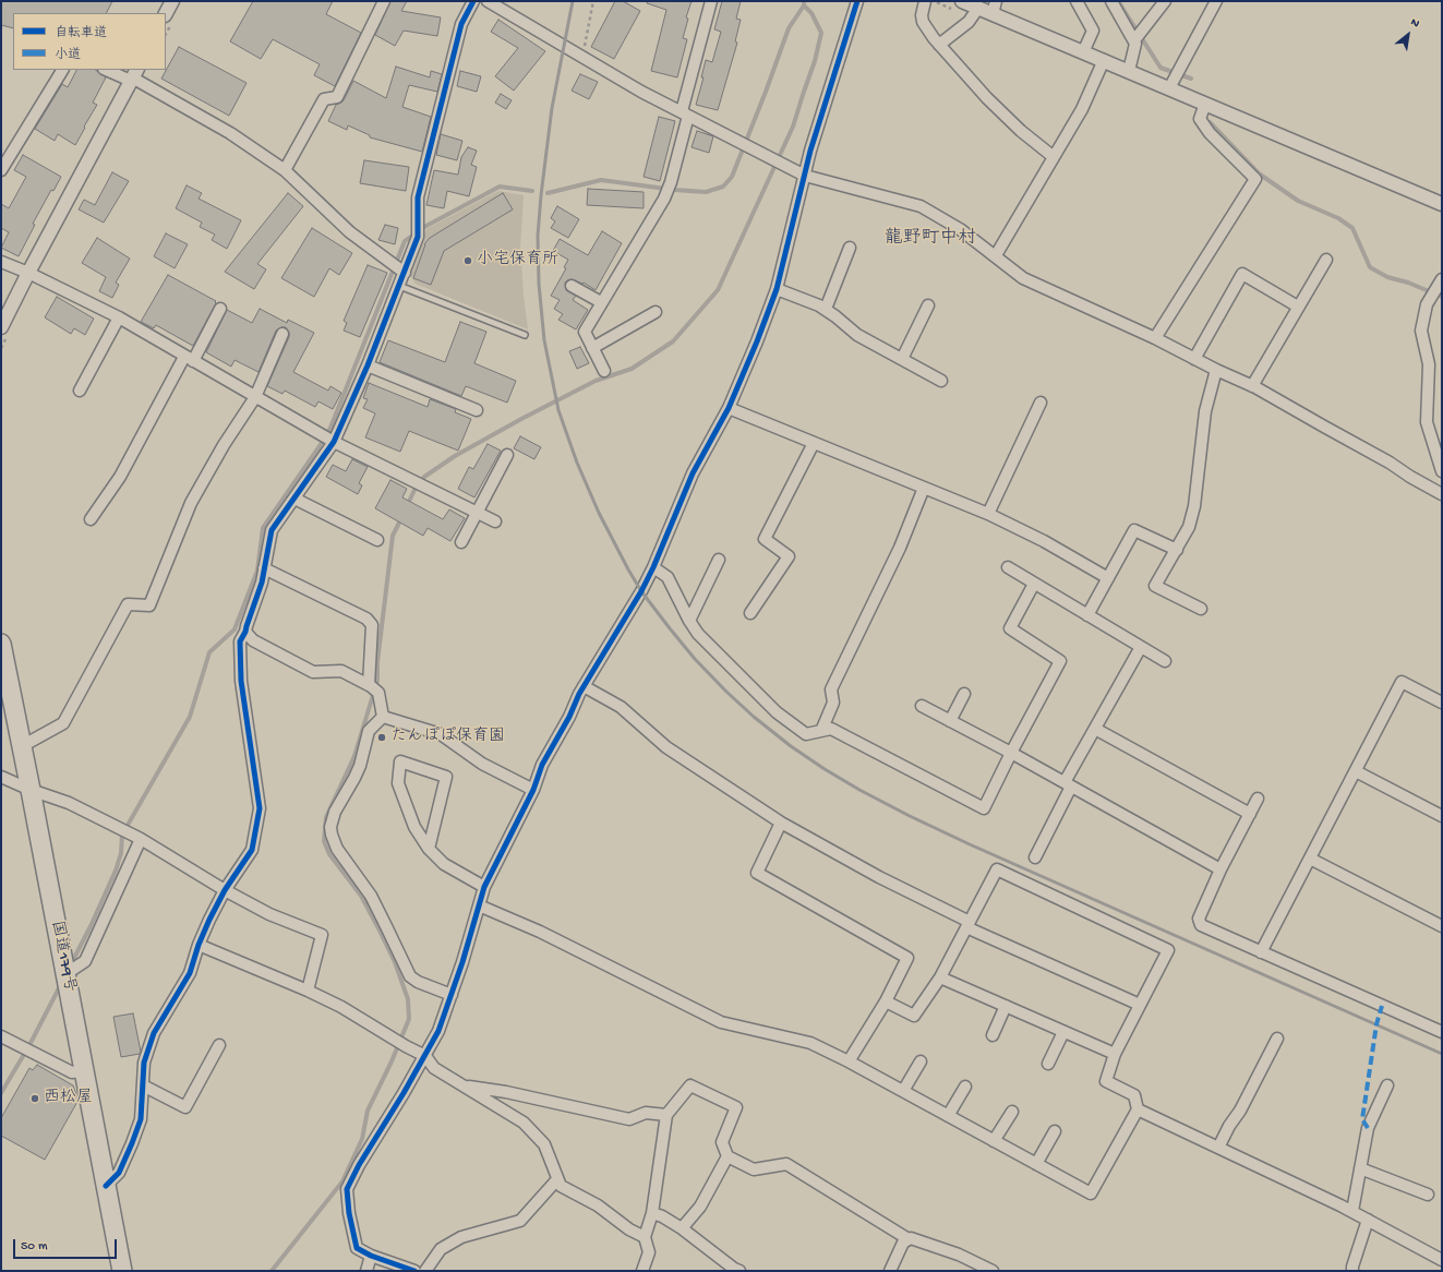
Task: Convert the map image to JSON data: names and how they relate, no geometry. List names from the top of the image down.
{
  "streets": {
    "highway": ["国道179号"]
  },
  "districts": ["龍野町中村"],
  "places": ["小宅保育所", "たんぽぽ保育園", "西松屋"],
  "legend": ["自転車道", "小道"],
  "scale_bar": "50 m",
  "north": "top right"
}
